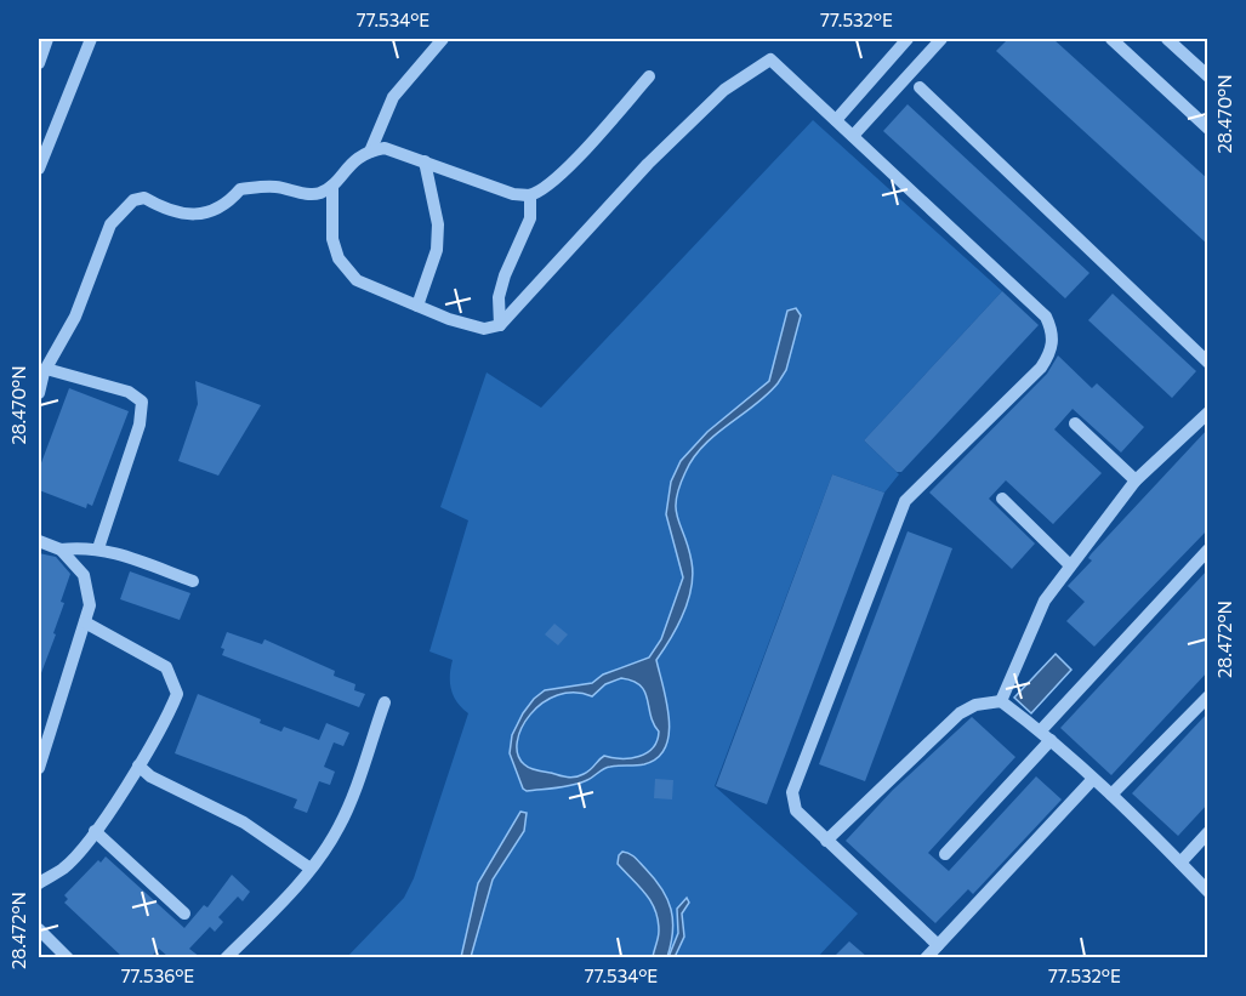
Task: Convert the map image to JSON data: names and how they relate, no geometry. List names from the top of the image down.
{
  "coordinates": [
    "77.534°E",
    "77.532°E",
    "28.470°N",
    "28.472°N",
    "77.536°E"
  ]
}
